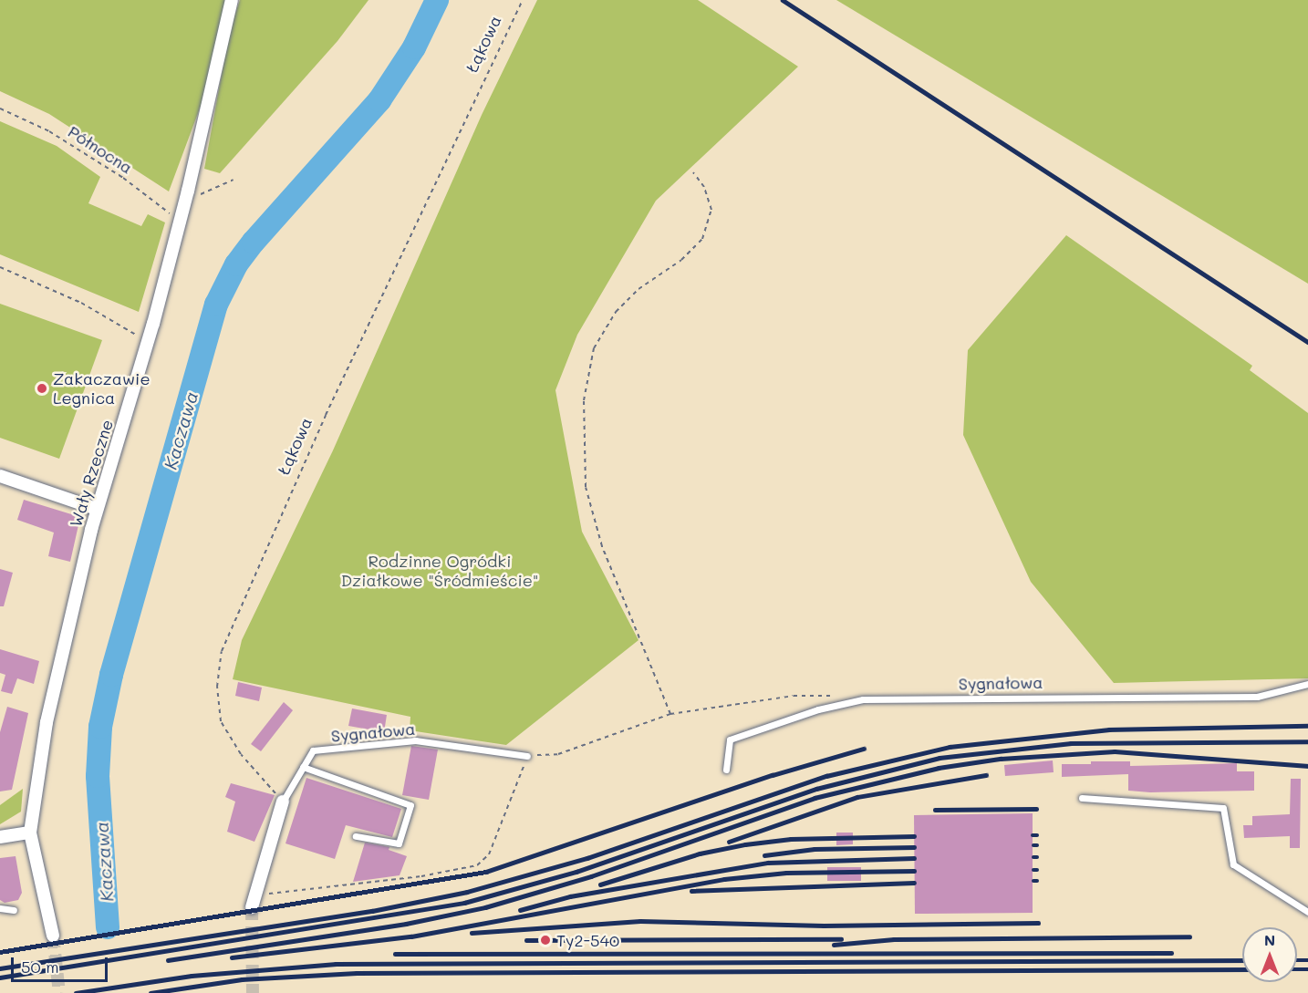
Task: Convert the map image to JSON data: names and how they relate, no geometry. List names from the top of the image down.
{
  "streets": {
    "street": ["Wały Rzeczne"],
    "lane": ["Sygnałowa"],
    "path": ["Łąkowa", "Północna"]
  },
  "crossings": [
    ["Łąkowa", "Sygnałowa"],
    ["Północna", "Wały Rzeczne"]
  ],
  "water": ["Kaczawa"],
  "parks": ["Rodzinne Ogródki Działkowe \"Śródmieście\""],
  "places": ["Zakaczawie Legnica", "Ty2-540"],
  "scale_bar": "50 m",
  "north": "top"
}
